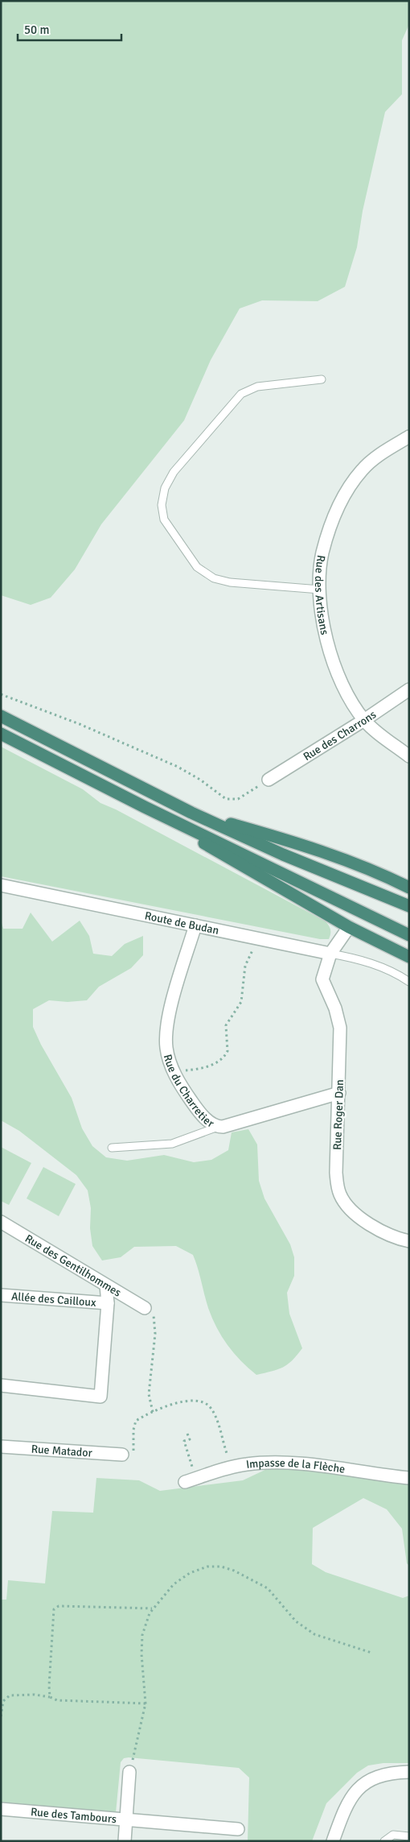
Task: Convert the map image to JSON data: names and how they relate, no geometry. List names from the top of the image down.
{
  "streets": {
    "street": [
      "Rue des Artisans",
      "Rue des Charrons",
      "Route de Budan",
      "Rue du Charretier",
      "Rue Roger Dan",
      "Rue des Gentilhommes",
      "Allée des Cailloux",
      "Rue Matador",
      "Impasse de la Flèche",
      "Rue des Tambours"
    ]
  },
  "crossings": [
    ["Rue des Artisans", "Rue des Charrons"],
    ["Route de Budan", "Rue du Charretier"],
    ["Route de Budan", "Rue Roger Dan"],
    ["Rue du Charretier", "Rue Roger Dan"]
  ],
  "scale_bar": "50 m"
}
